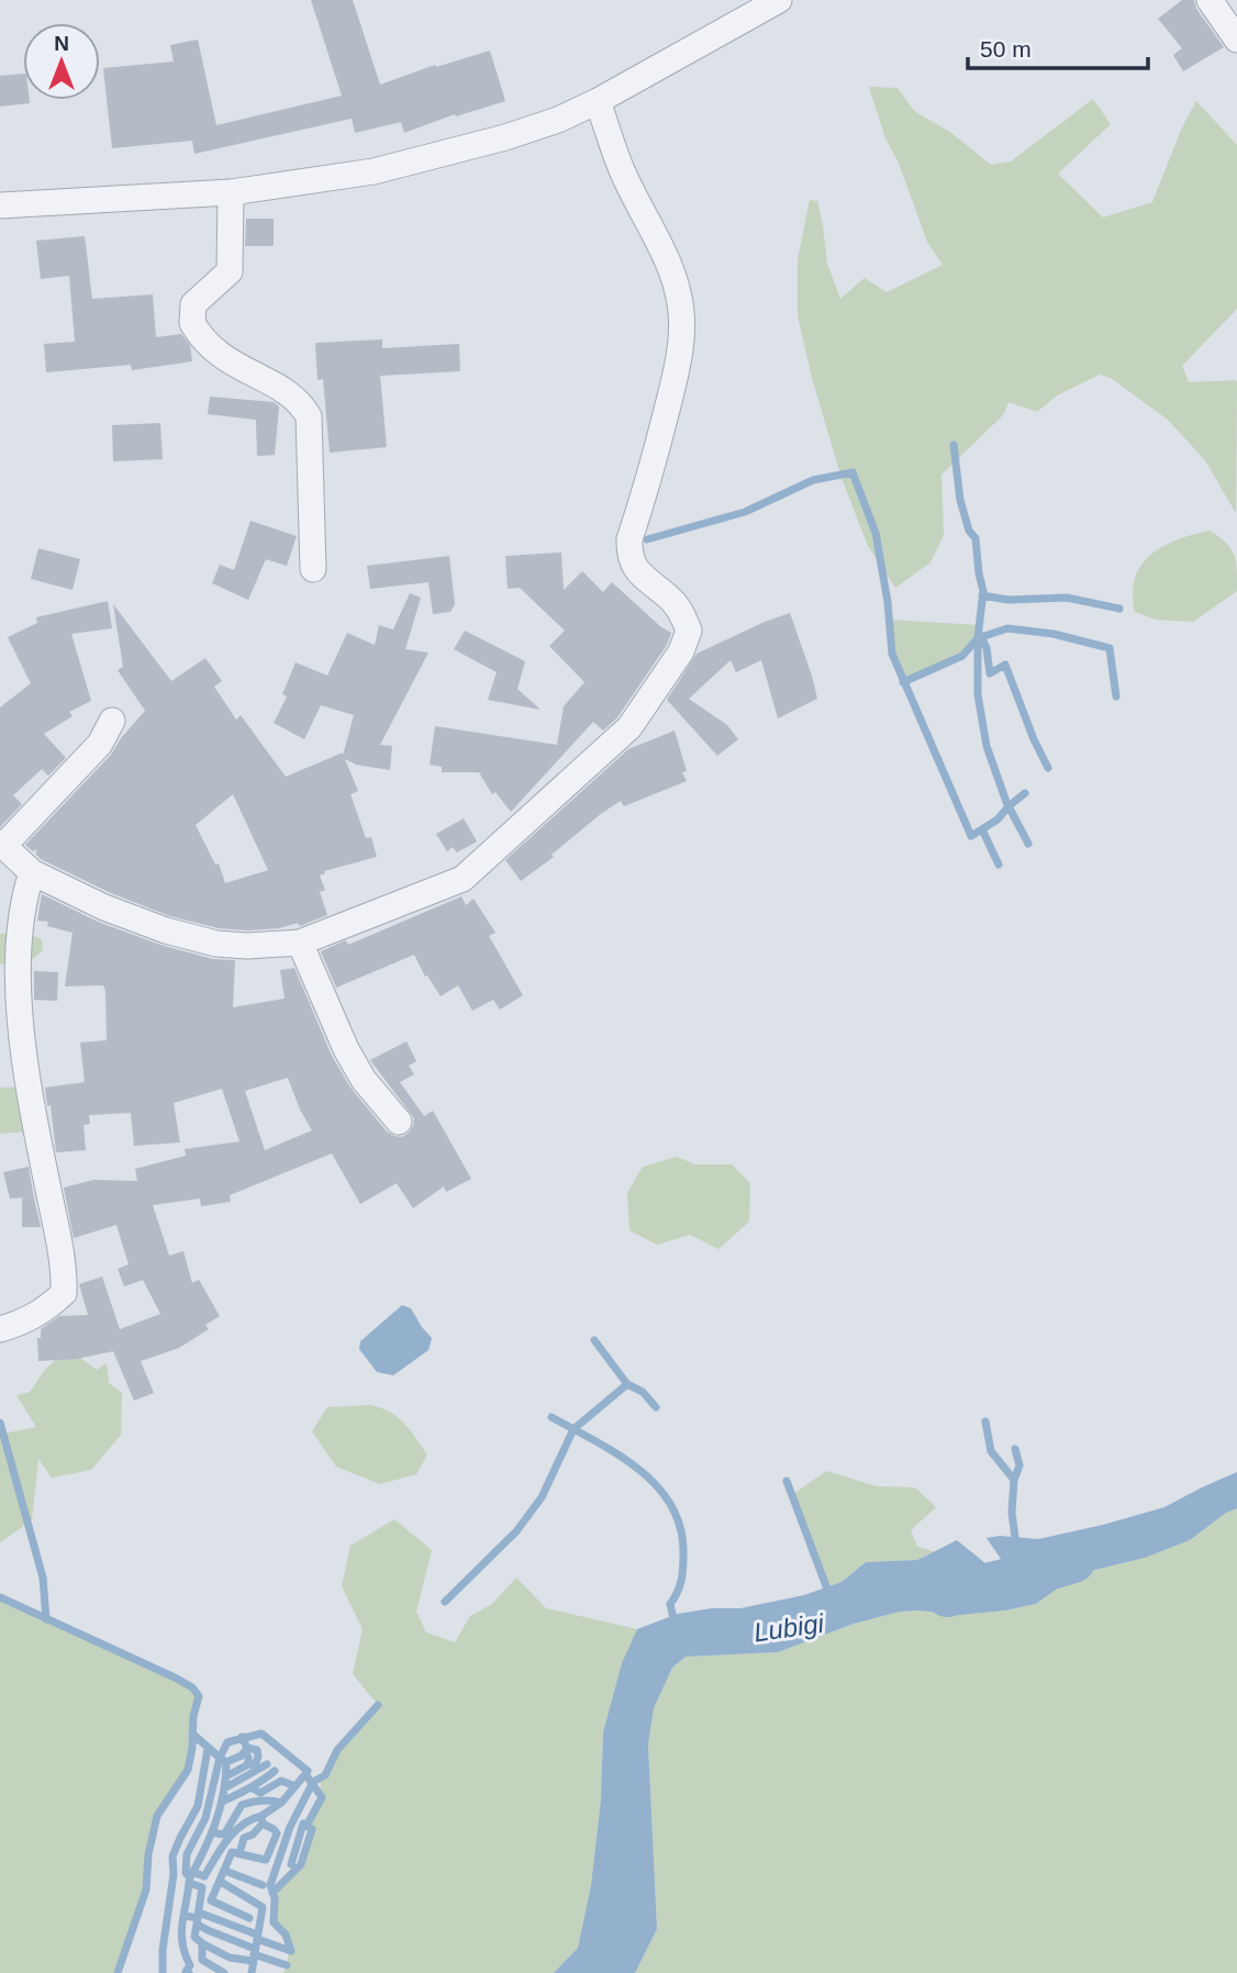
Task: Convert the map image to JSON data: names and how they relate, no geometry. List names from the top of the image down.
{
  "water": ["Lubigi"],
  "scale_bar": "50 m",
  "north": "top"
}
